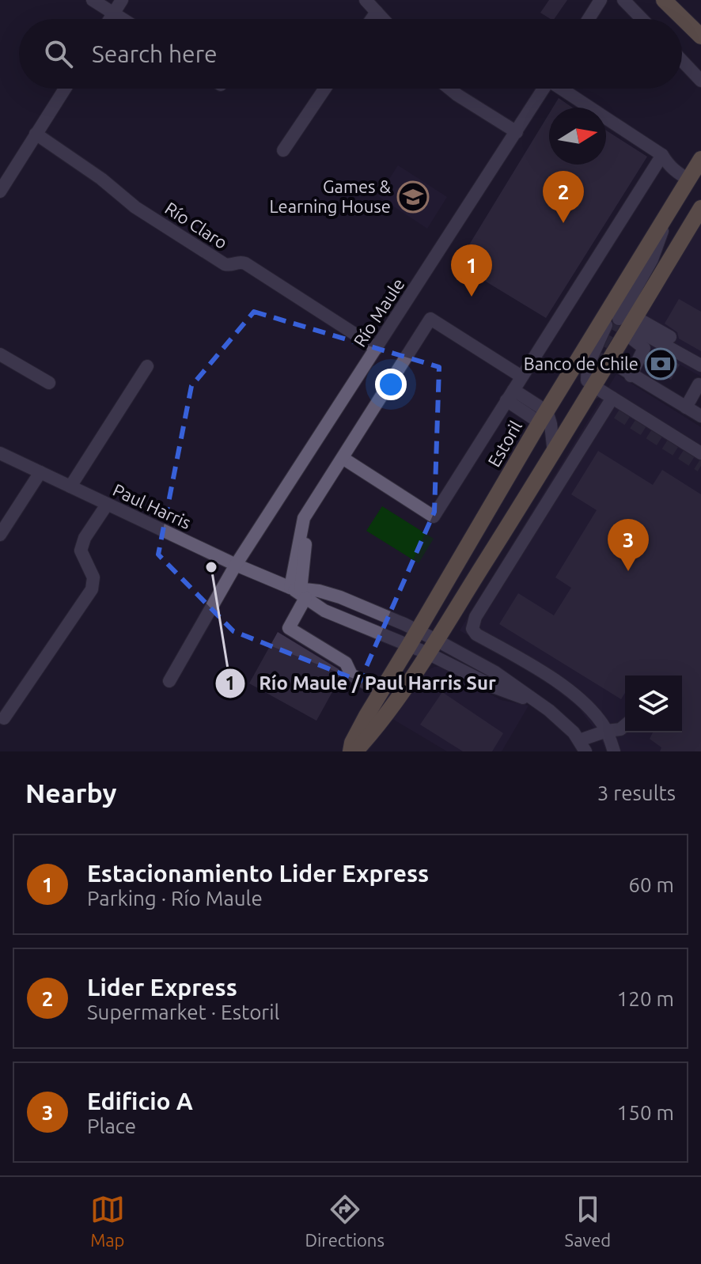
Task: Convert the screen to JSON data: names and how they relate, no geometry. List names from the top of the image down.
{
  "streets": {
    "main road": ["Estoril"],
    "street": ["Río Claro", "Río Maule", "Paul Harris"]
  },
  "crossings": [
    ["Río Claro", "Río Maule"],
    ["Río Maule", "Paul Harris"],
    ["Estoril", "Paul Harris"]
  ],
  "places": {
    "school or university": ["Games & Learning House"],
    "bank": ["Banco de Chile"],
    "other": ["Río Maule / Paul Harris Sur"]
  },
  "north": "right",
  "page": {
    "search": "Search here",
    "pins": ["2", "1", "3"],
    "heading": ["Nearby", "3 results"],
    "list": [
      {
        "mark": "1",
        "name": "Estacionamiento Lider Express",
        "note": "Parking · Río Maule",
        "value": "60 m"
      },
      {
        "mark": "2",
        "name": "Lider Express",
        "note": "Supermarket · Estoril",
        "value": "120 m"
      },
      {
        "mark": "3",
        "name": "Edificio A",
        "note": "Place",
        "value": "150 m"
      }
    ],
    "nav": ["Map", "Directions", "Saved"]
  }
}
